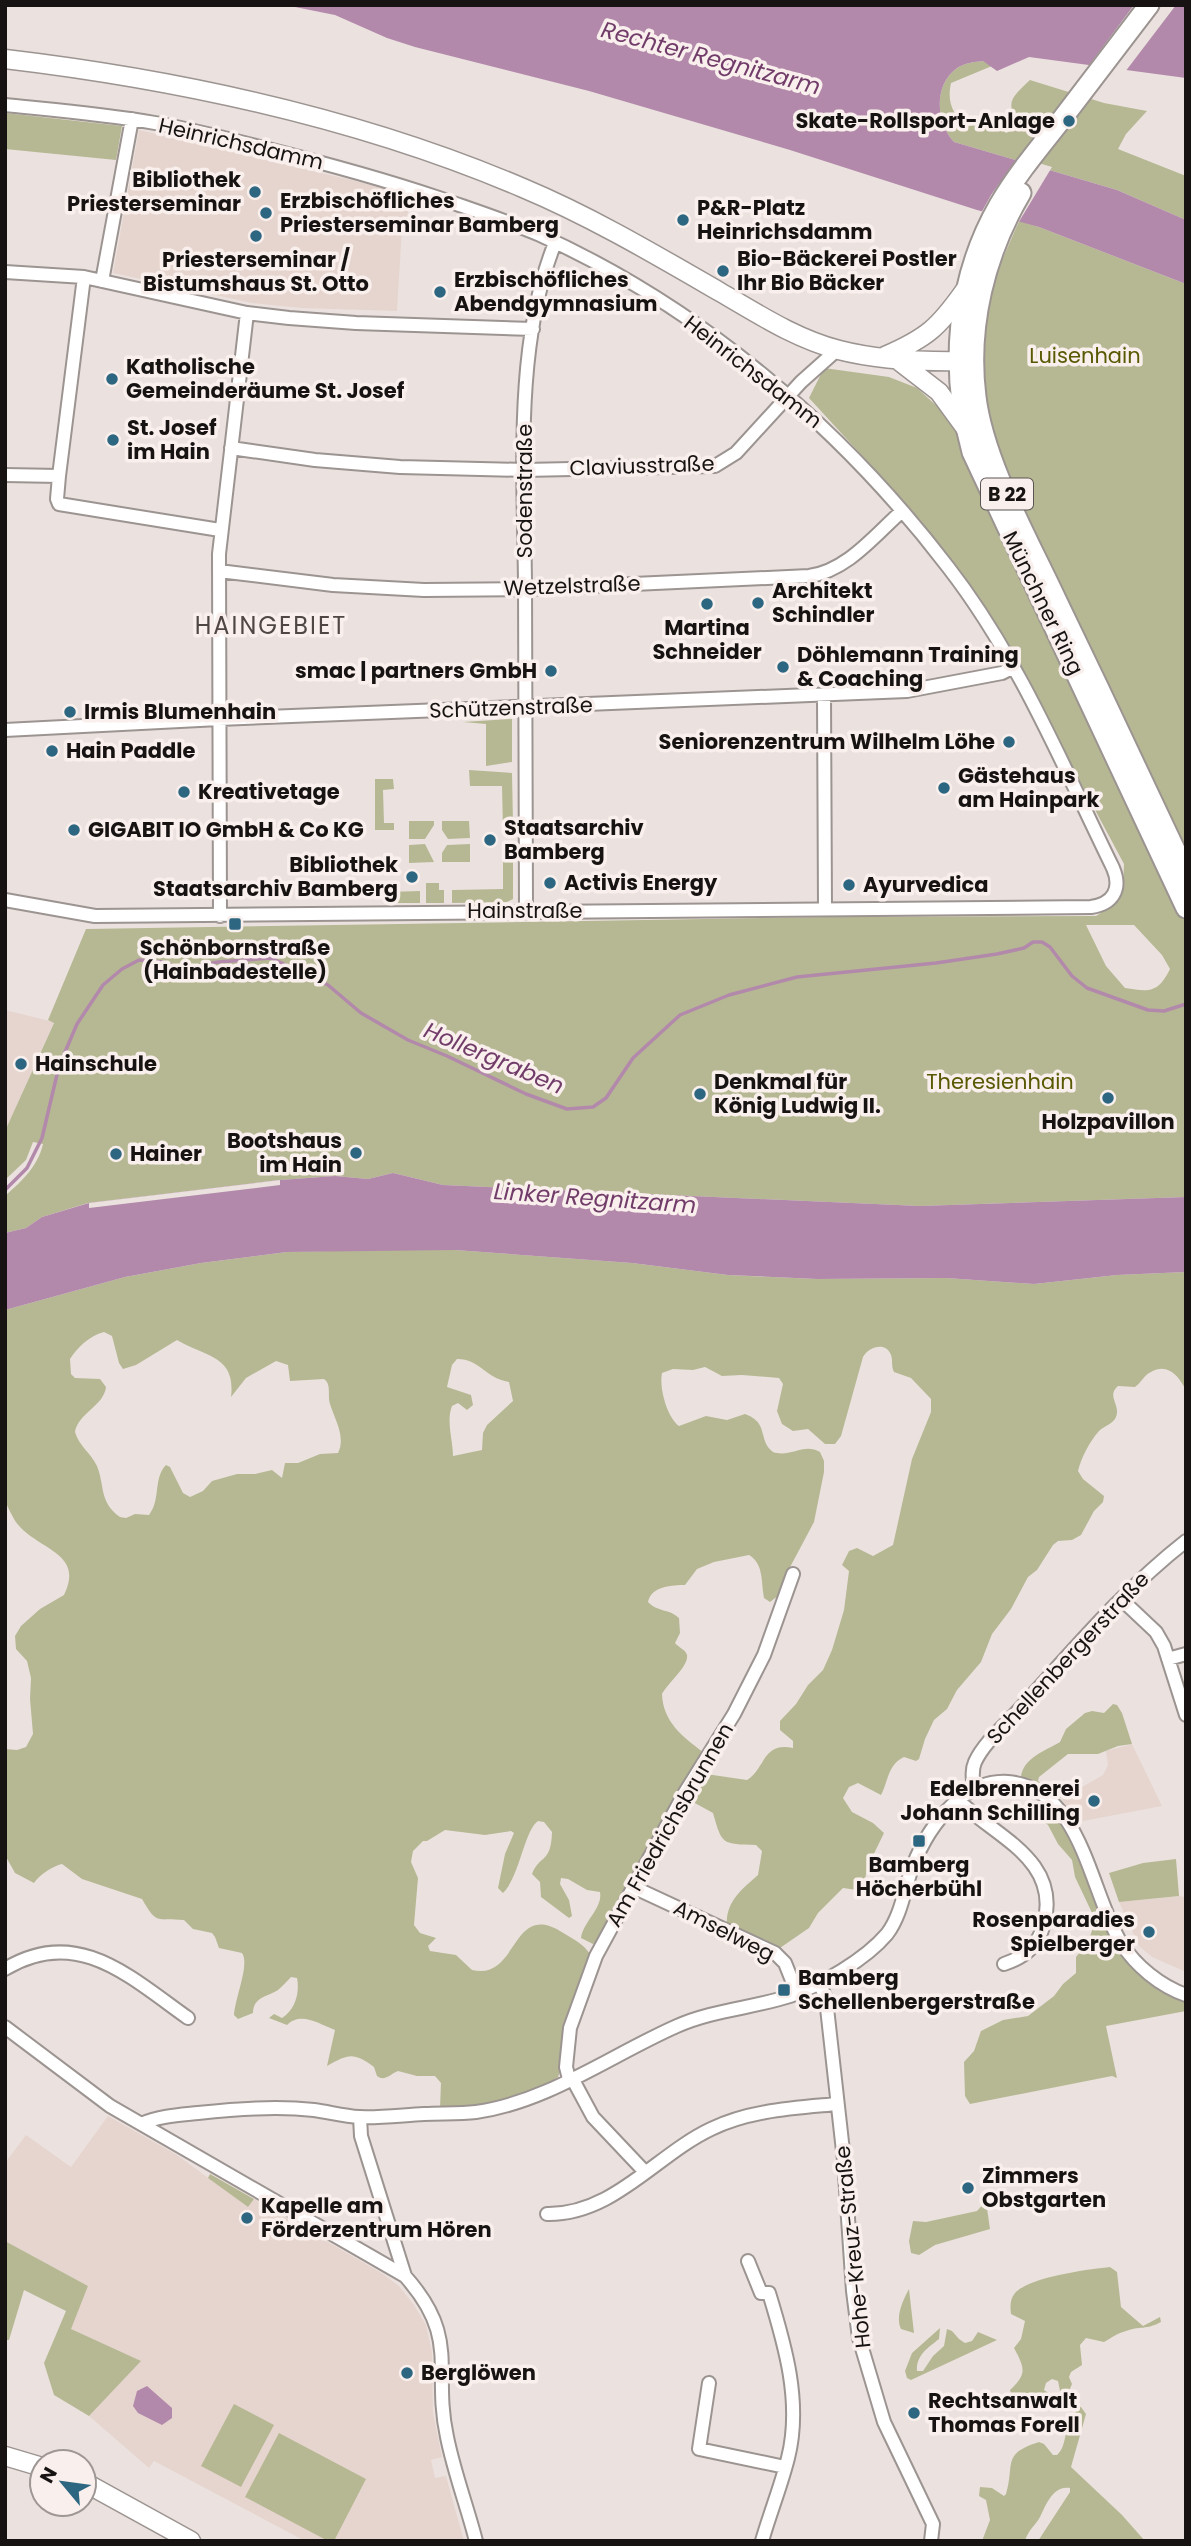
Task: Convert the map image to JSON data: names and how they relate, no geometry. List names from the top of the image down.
{
  "streets": {
    "main road": ["B 22", "Münchner Ring"],
    "street": [
      "Heinrichsdamm",
      "Claviusstraße",
      "Sodenstraße",
      "Wetzelstraße",
      "Schützenstraße",
      "Hainstraße",
      "Schellenbergerstraße",
      "Am Friedrichsbrunnen",
      "Amselweg",
      "Hohe-Kreuz-Straße"
    ]
  },
  "crossings": [
    ["Heinrichsdamm", "Claviusstraße"],
    ["Heinrichsdamm", "Sodenstraße"],
    ["Heinrichsdamm", "Wetzelstraße"],
    ["Heinrichsdamm", "Schützenstraße"],
    ["Heinrichsdamm", "Hainstraße"],
    ["Claviusstraße", "Sodenstraße"],
    ["Sodenstraße", "Wetzelstraße"],
    ["Sodenstraße", "Schützenstraße"],
    ["Sodenstraße", "Hainstraße"],
    ["Am Friedrichsbrunnen", "Amselweg"]
  ],
  "districts": ["HAINGEBIET"],
  "water": ["Rechter Regnitzarm", "Hollergraben", "Linker Regnitzarm"],
  "parks": ["Luisenhain", "Theresienhain"],
  "places": {
    "other": [
      "Skate-Rollsport-Anlage",
      "Bibliothek Priesterseminar",
      "Erzbischöfliches Priesterseminar Bamberg",
      "P&R-Platz Heinrichsdamm",
      "Priesterseminar / Bistumshaus St. Otto",
      "Bio-Bäckerei Postler Ihr Bio Bäcker",
      "Erzbischöfliches Abendgymnasium",
      "Katholische Gemeinderäume St. Josef",
      "St. Josef im Hain",
      "Architekt Schindler",
      "Martina Schneider",
      "Döhlemann Training & Coaching",
      "smac | partners GmbH",
      "Irmis Blumenhain",
      "Seniorenzentrum Wilhelm Löhe",
      "Hain Paddle",
      "Gästehaus am Hainpark",
      "Kreativetage",
      "GIGABIT IO GmbH & Co KG",
      "Staatsarchiv Bamberg",
      "Bibliothek Staatsarchiv Bamberg",
      "Activis Energy",
      "Ayurvedica",
      "Hainschule",
      "Denkmal für König Ludwig II.",
      "Holzpavillon",
      "Bootshaus im Hain",
      "Hainer",
      "Edelbrennerei Johann Schilling",
      "Rosenparadies Spielberger",
      "Zimmers Obstgarten",
      "Kapelle am Förderzentrum Hören",
      "Berglöwen",
      "Rechtsanwalt Thomas Forell"
    ],
    "transit": ["Schönbornstraße (Hainbadestelle)", "Bamberg Höcherbühl", "Bamberg Schellenbergerstraße"]
  },
  "north": "top left"
}
